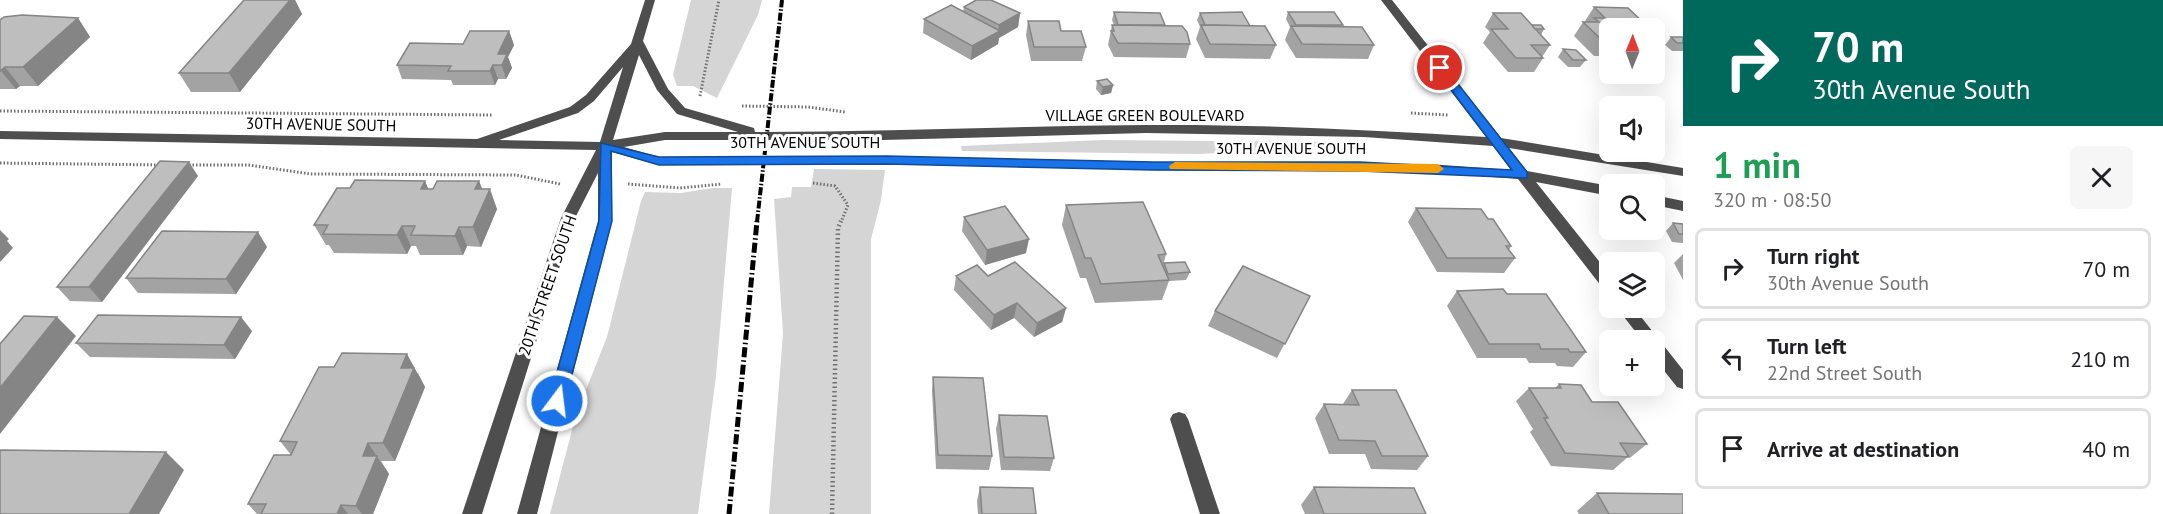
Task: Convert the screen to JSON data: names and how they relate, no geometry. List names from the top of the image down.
{
  "streets": {
    "street": ["VILLAGE GREEN BOULEVARD", "30TH AVENUE SOUTH", "20TH STREET SOUTH"]
  },
  "crossings": [
    ["VILLAGE GREEN BOULEVARD", "30TH AVENUE SOUTH"],
    ["VILLAGE GREEN BOULEVARD", "20TH STREET SOUTH"],
    ["30TH AVENUE SOUTH", "20TH STREET SOUTH"]
  ],
  "north": "top",
  "page": {
    "turn": ["70 m", "30th Avenue South"],
    "map_buttons": "+",
    "heading": ["1 min", "320 m · 08:50"],
    "list": [
      {
        "name": "Turn right",
        "note": "30th Avenue South",
        "value": "70 m"
      },
      {
        "name": "Turn left",
        "note": "22nd Street South",
        "value": "210 m"
      },
      {
        "name": "Arrive at destination",
        "value": "40 m"
      }
    ]
  }
}
